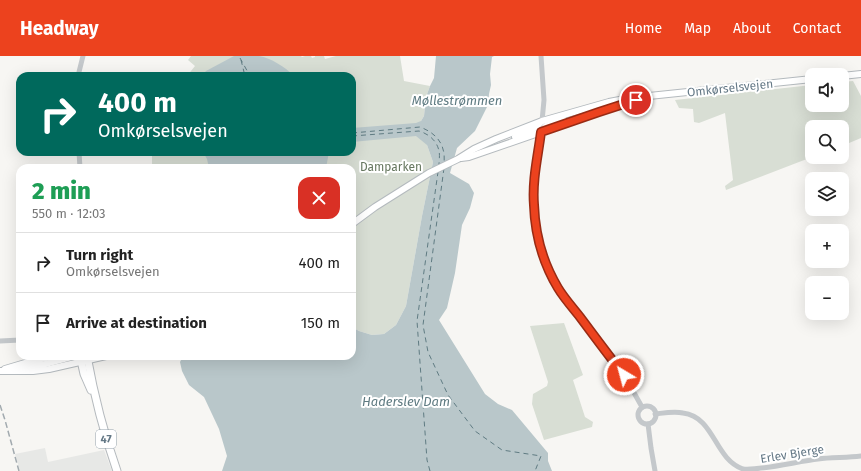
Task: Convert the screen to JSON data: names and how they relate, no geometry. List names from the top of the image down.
{
  "streets": {
    "main road": ["Omkørselsvejen", "47"],
    "street": ["Erlev Bjerge"]
  },
  "water": ["Møllestrømmen", "Haderslev Dam"],
  "parks": ["Damparken"],
  "page": {
    "header": "Headway",
    "nav": [
      "Home",
      "Map",
      "About",
      "Contact"
    ],
    "map_buttons": ["+", "−"],
    "turn": ["400 m", "Omkørselsvejen"],
    "heading": ["2 min", "550 m · 12:03"],
    "list": [
      {
        "name": "Turn right",
        "note": "Omkørselsvejen",
        "value": "400 m"
      },
      {
        "name": "Arrive at destination",
        "value": "150 m"
      }
    ]
  }
}
